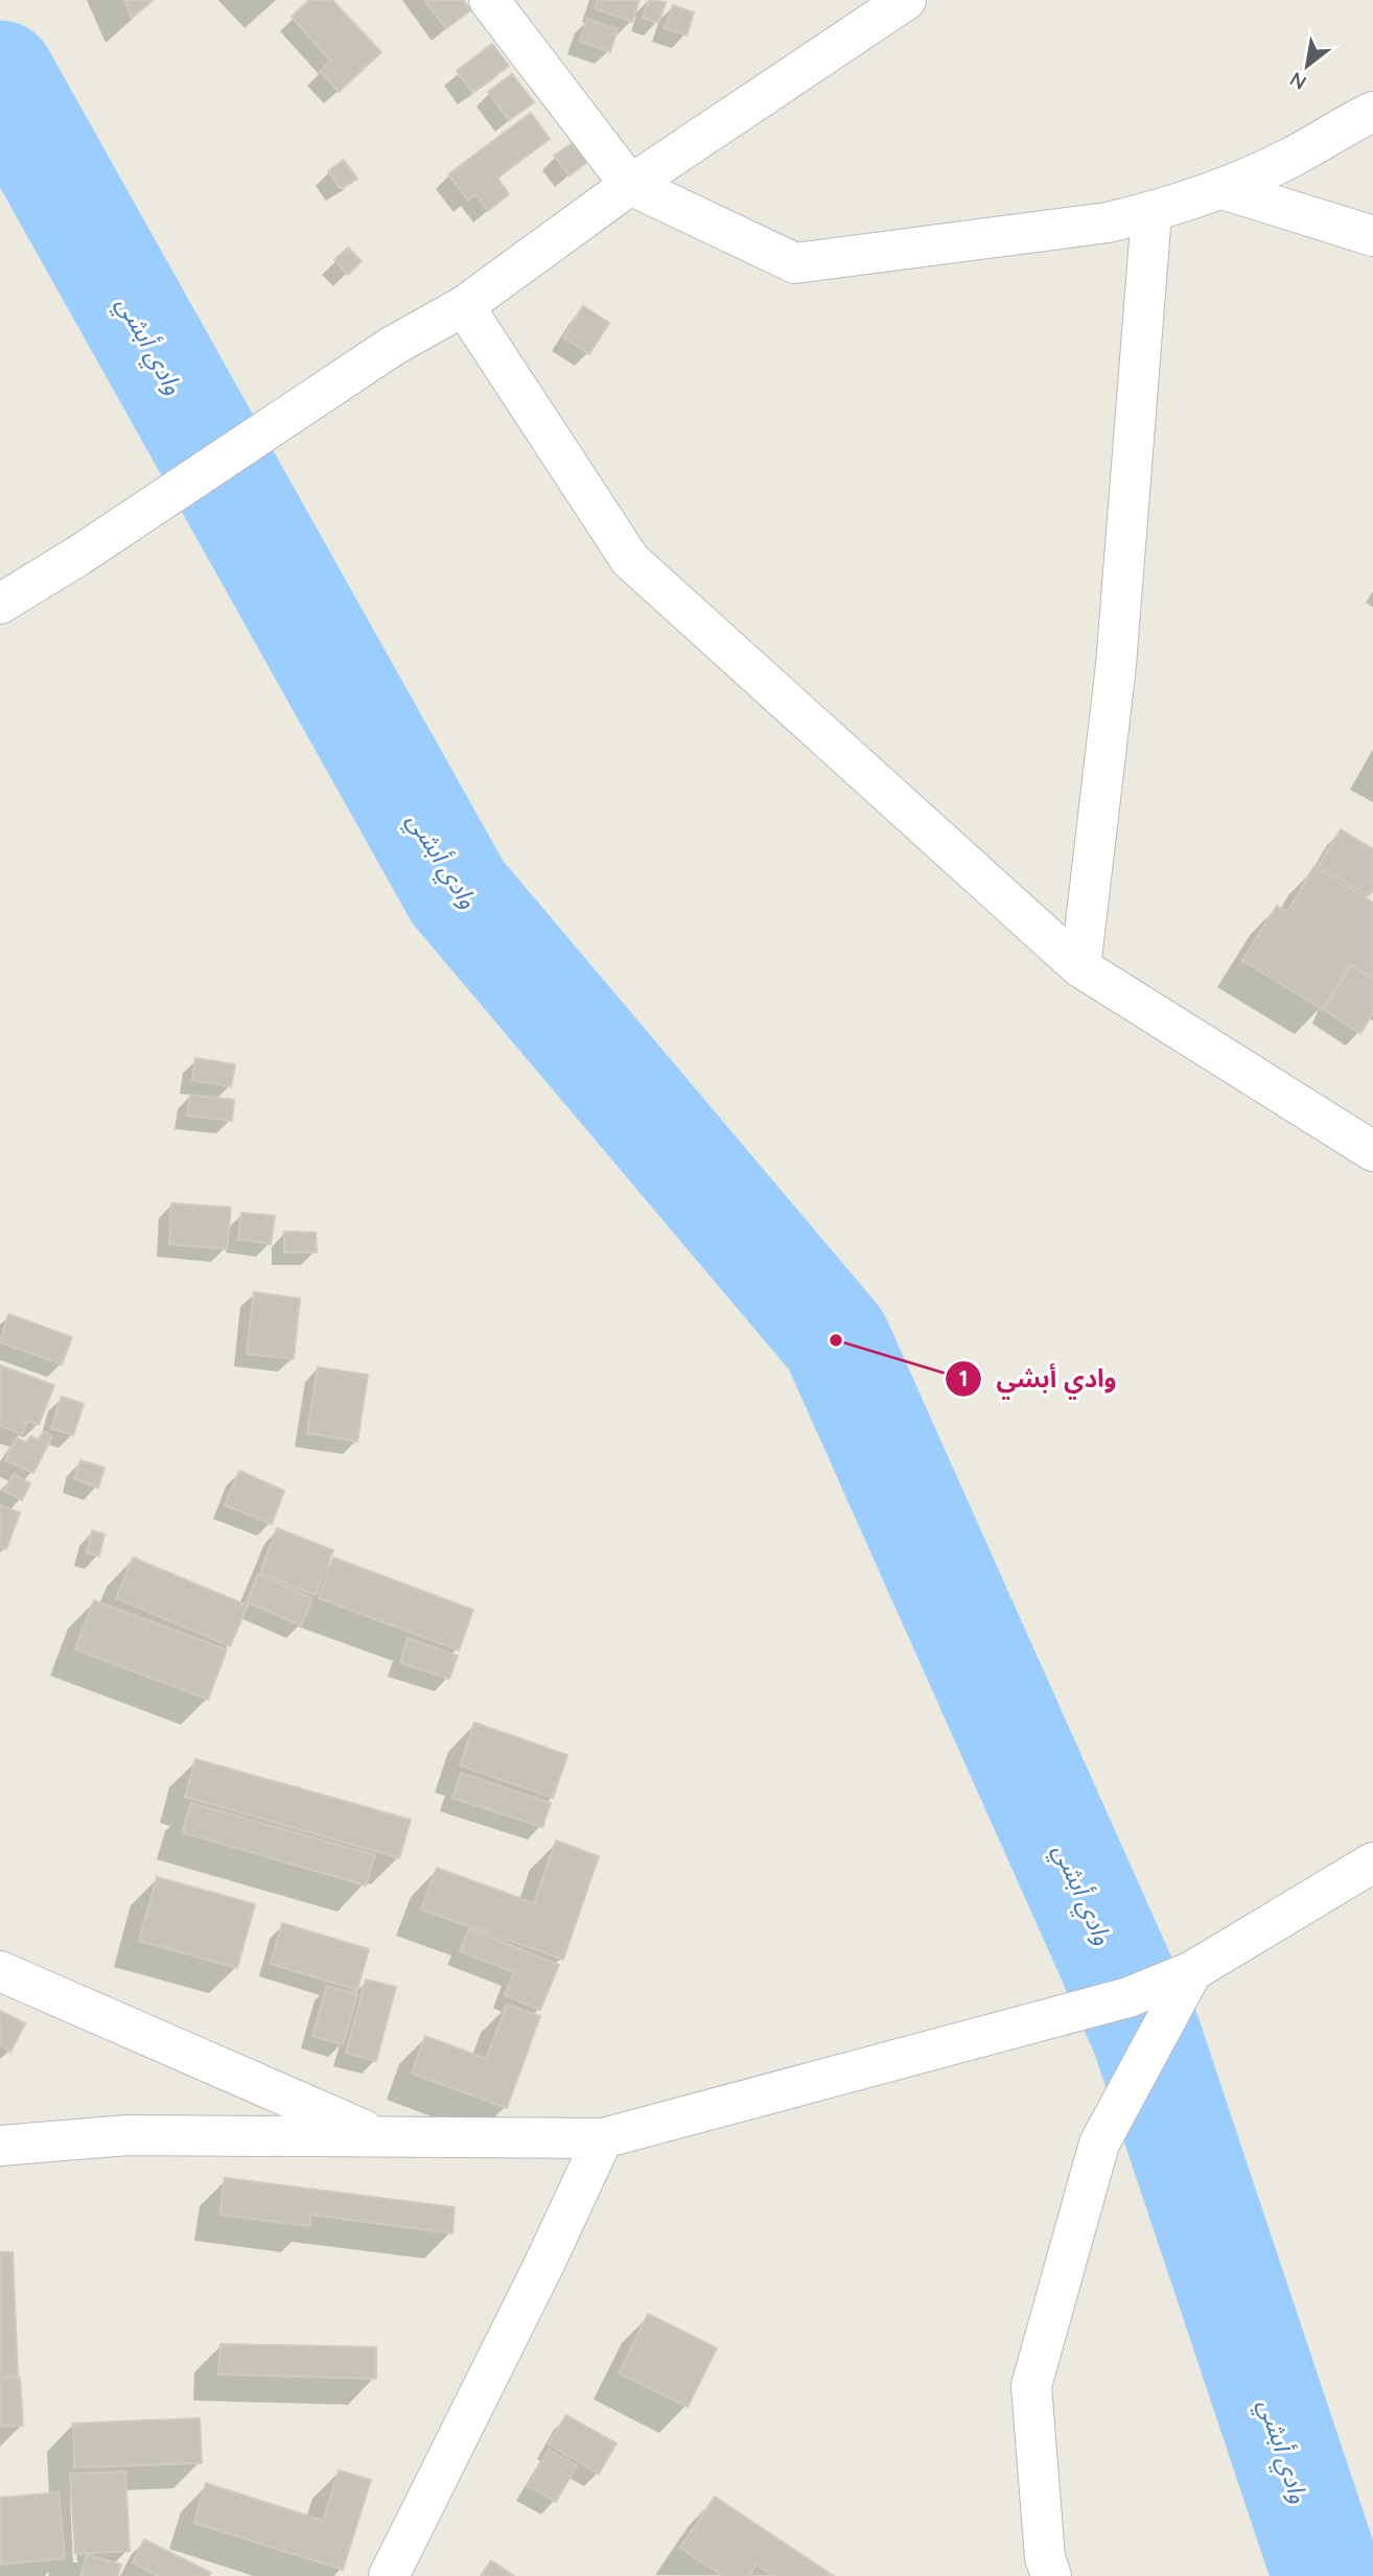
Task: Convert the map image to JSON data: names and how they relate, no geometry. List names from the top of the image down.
{
  "water": ["وادي أبشي"],
  "places": ["وادي أبشي"],
  "north": "bottom left"
}
